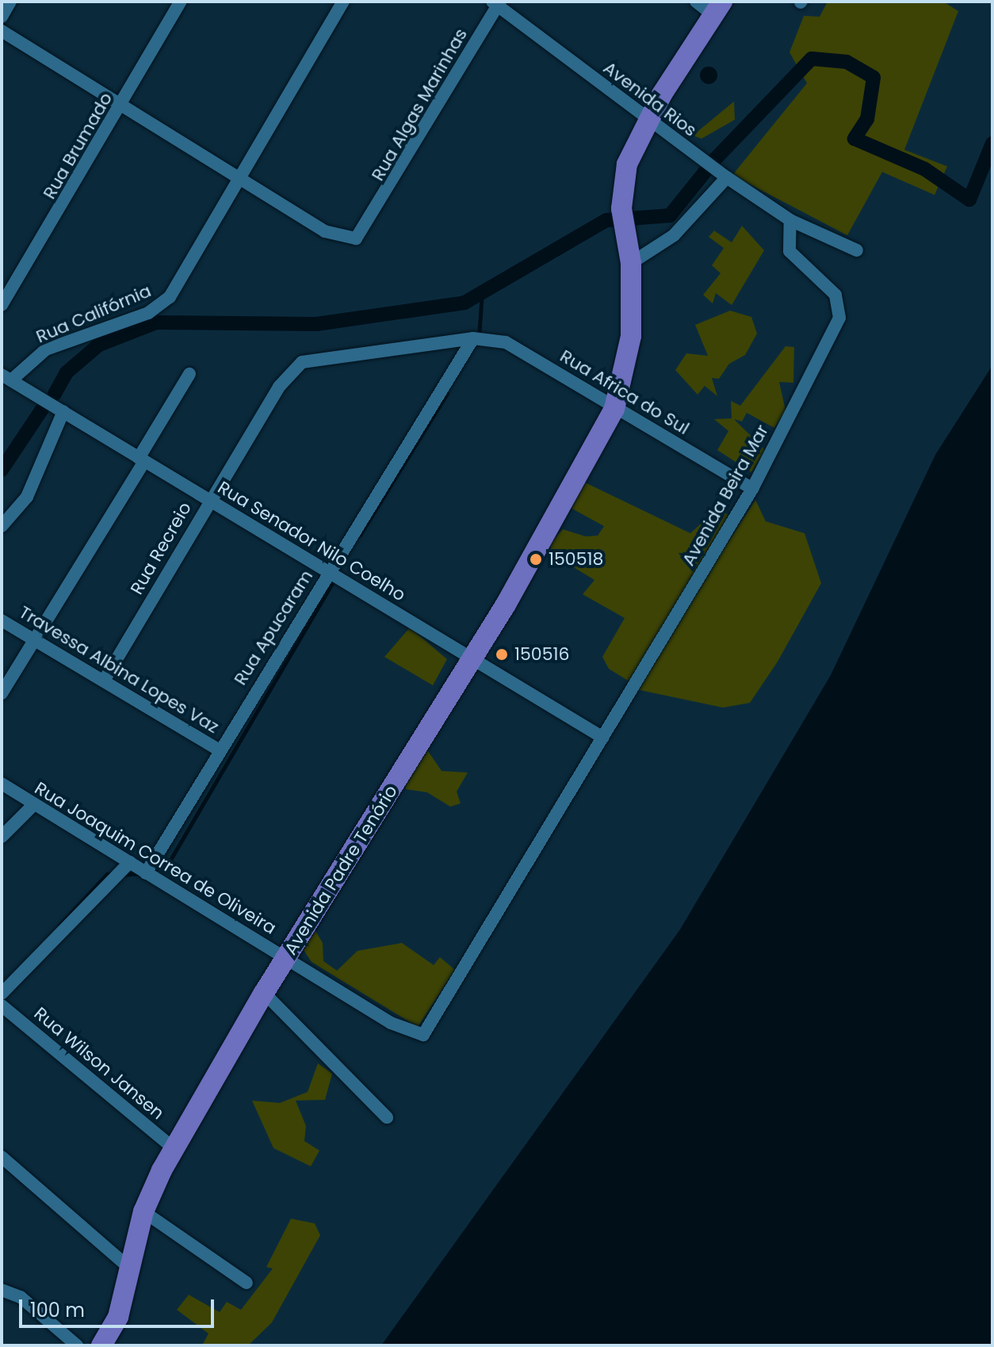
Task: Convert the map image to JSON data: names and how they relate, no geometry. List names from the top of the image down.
{
  "streets": {
    "main road": ["Avenida Padre Tenório"],
    "street": [
      "Avenida Rios",
      "Rua Algas Marinhas",
      "Rua Brumado",
      "Rua Califórnia",
      "Rua Africa do Sul",
      "Avenida Beira Mar",
      "Rua Senador Nilo Coelho",
      "Rua Recreio",
      "Rua Apucaram",
      "Travessa Albina Lopes Vaz",
      "Rua Joaquim Correa de Oliveira",
      "Rua Wilson Jansen"
    ]
  },
  "crossings": [
    ["Avenida Rios", "Rua Algas Marinhas"],
    ["Avenida Rios", "Avenida Beira Mar"],
    ["Avenida Rios", "Avenida Padre Tenório"],
    ["Rua Algas Marinhas", "Rua Califórnia"],
    ["Rua Califórnia", "Rua Senador Nilo Coelho"],
    ["Rua Africa do Sul", "Avenida Beira Mar"],
    ["Rua Africa do Sul", "Rua Recreio"],
    ["Rua Africa do Sul", "Rua Apucaram"],
    ["Rua Africa do Sul", "Avenida Padre Tenório"],
    ["Avenida Beira Mar", "Rua Senador Nilo Coelho"],
    ["Avenida Beira Mar", "Rua Joaquim Correa de Oliveira"],
    ["Rua Senador Nilo Coelho", "Rua Recreio"],
    ["Rua Senador Nilo Coelho", "Rua Apucaram"],
    ["Rua Senador Nilo Coelho", "Avenida Padre Tenório"],
    ["Rua Recreio", "Travessa Albina Lopes Vaz"],
    ["Rua Apucaram", "Travessa Albina Lopes Vaz"],
    ["Rua Apucaram", "Rua Joaquim Correa de Oliveira"],
    ["Rua Joaquim Correa de Oliveira", "Avenida Padre Tenório"],
    ["Avenida Padre Tenório", "Rua Wilson Jansen"]
  ],
  "places": ["150518", "150516"],
  "scale_bar": "100 m"
}
